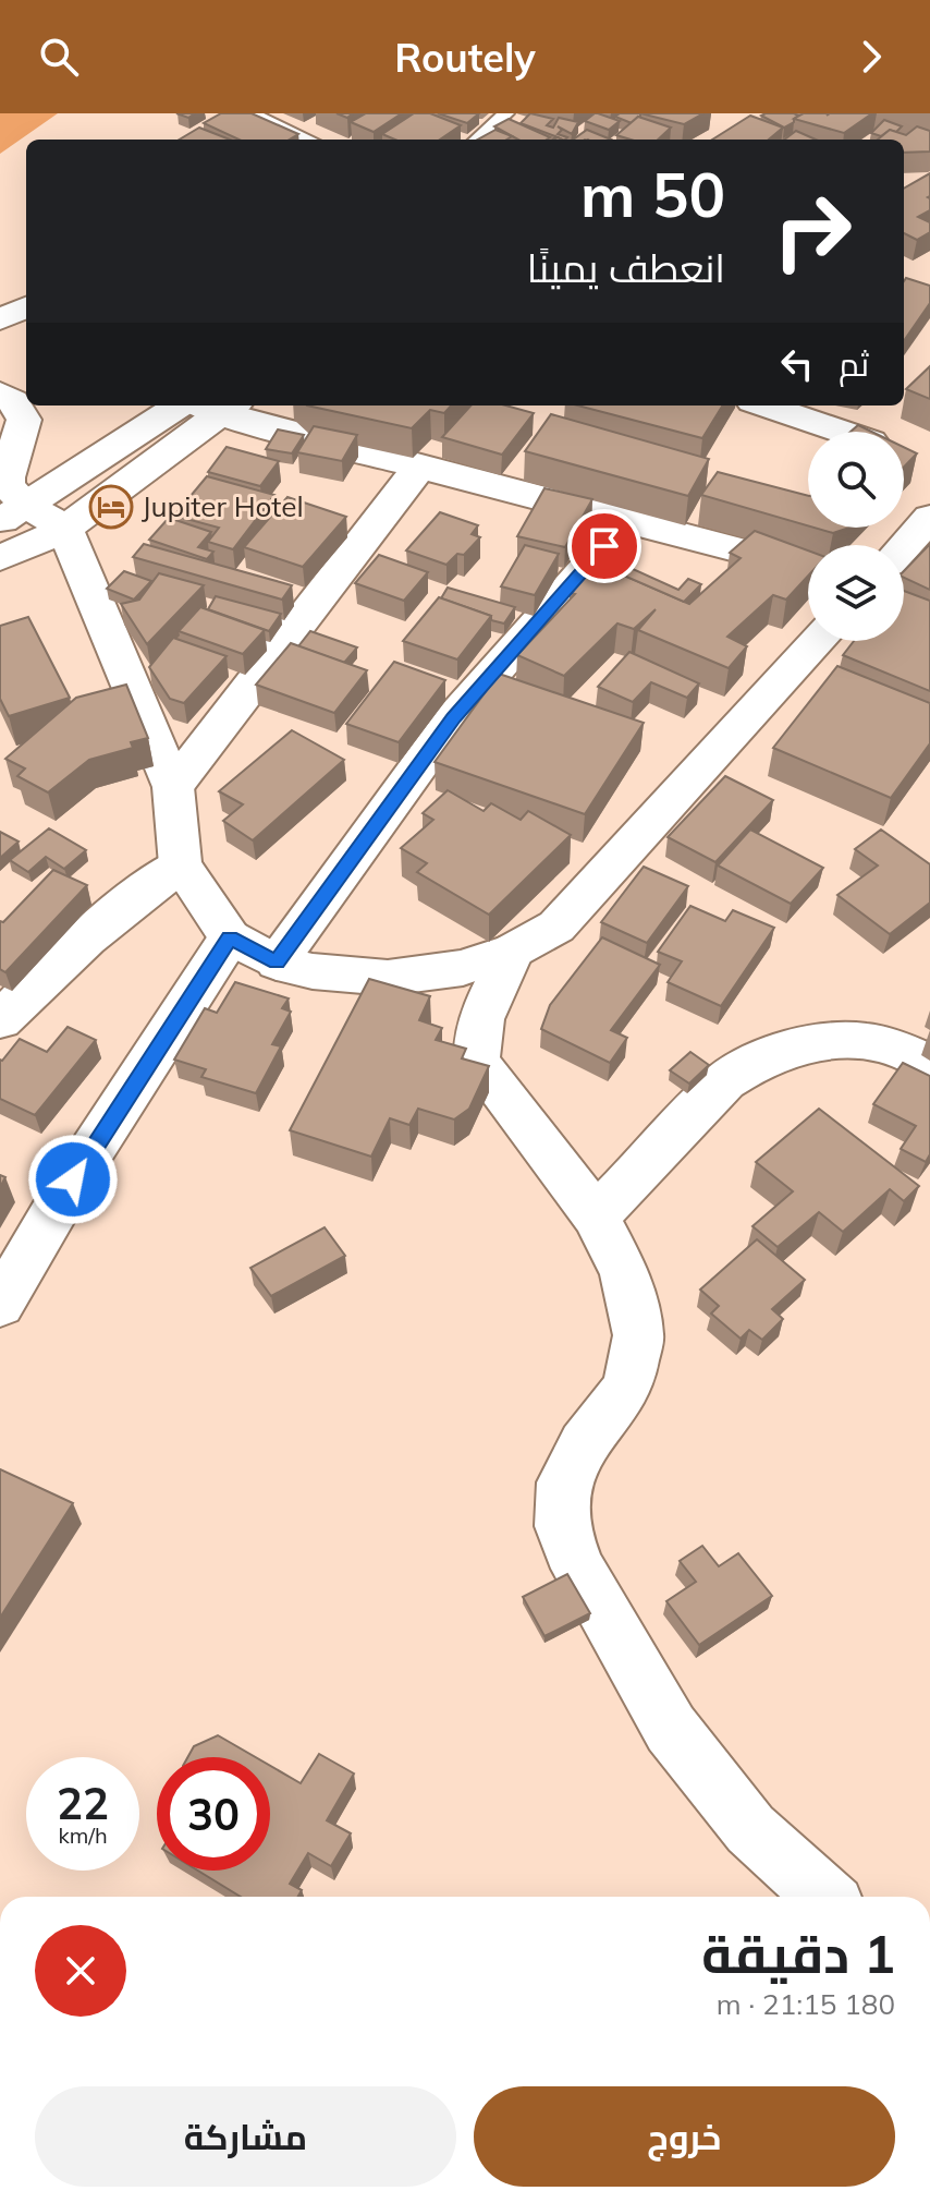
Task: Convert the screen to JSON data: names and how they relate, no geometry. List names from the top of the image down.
{
  "places": {
    "hotel": ["Jupiter Hotel"]
  },
  "page": {
    "header": "Routely",
    "turn": ["50 m", "انعطف يمينًا"],
    "then": "ثم",
    "speed": "22 km/h",
    "limit": "30",
    "heading": ["1 دقيقة", "180 m · 21:15"],
    "buttons": ["خروج", "مشاركة"]
  }
}
